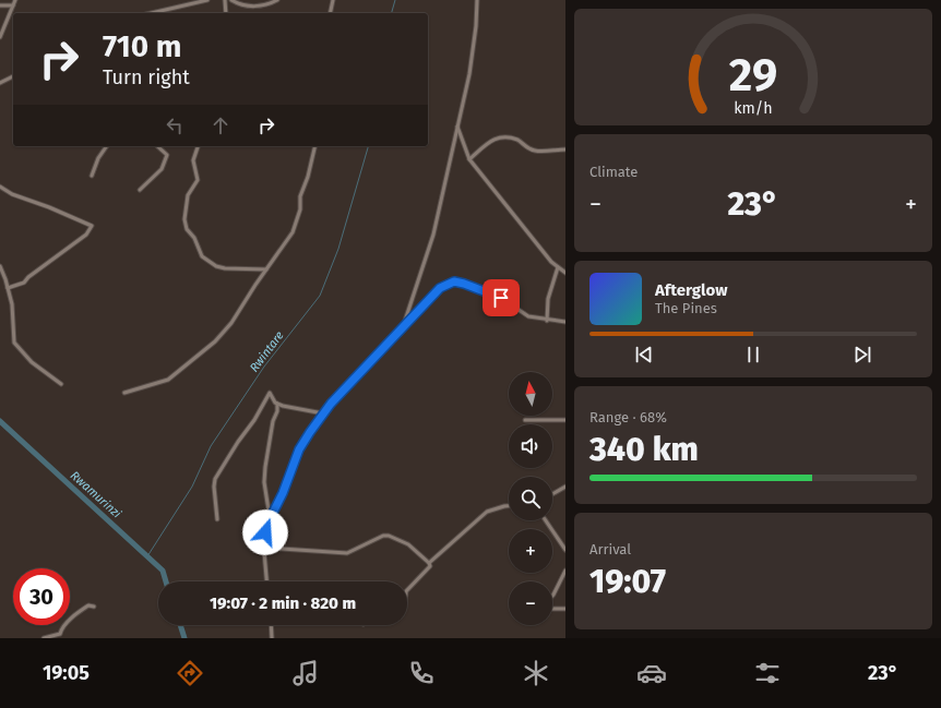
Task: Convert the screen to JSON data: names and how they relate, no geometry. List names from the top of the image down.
{
  "water": ["Rwintare", "Rwamurinzi"],
  "north": "top",
  "page": {
    "turn": ["710 m", "Turn right"],
    "tile": [
      "Climate",
      ["Range · 68%", "340 km"],
      ["Arrival", "19:07"]
    ],
    "heat": ["−", "23°", "+"],
    "song": ["Afterglow", "The Pines"],
    "map_buttons": ["+", "−"],
    "limit": "30",
    "trip": "19:07 · 2 min · 820 m",
    "tabs": ["19:05", "23°"],
    "gauge": ["29", "km/h"]
  }
}
